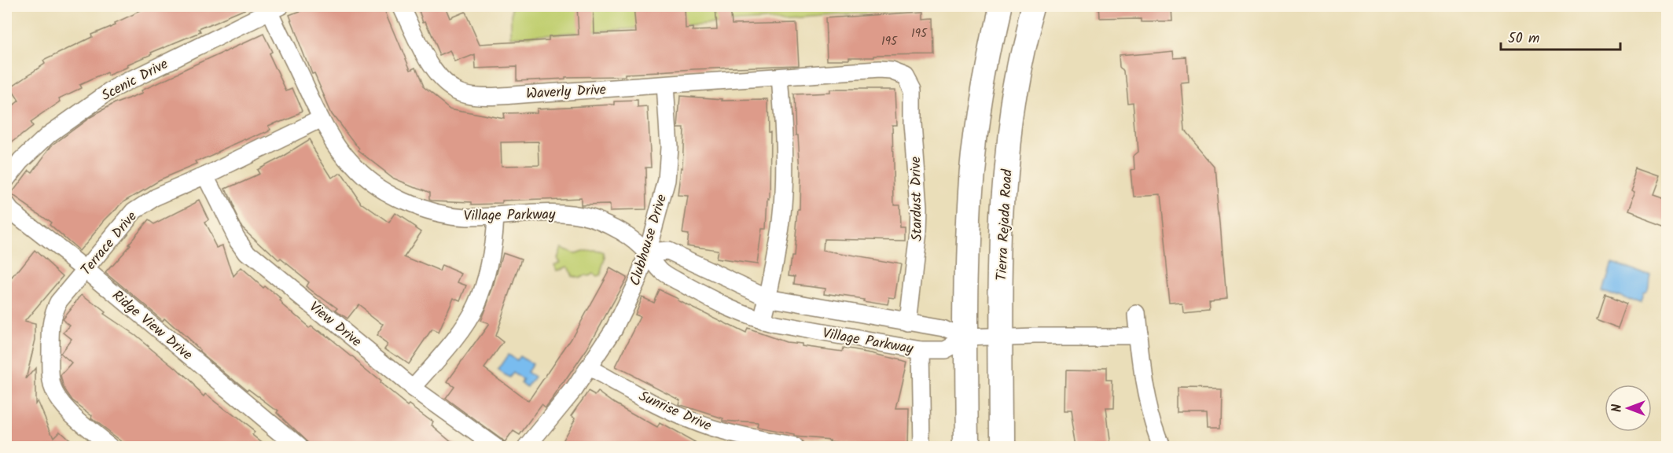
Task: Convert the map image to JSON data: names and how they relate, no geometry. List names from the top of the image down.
{
  "streets": {
    "main road": ["Tierra Rejada Road"],
    "street": [
      "Scenic Drive",
      "Waverly Drive",
      "Stardust Drive",
      "Village Parkway",
      "Clubhouse Drive",
      "Terrace Drive",
      "View Drive",
      "Ridge View Drive",
      "Sunrise Drive"
    ]
  },
  "crossings": [
    ["Scenic Drive", "Village Parkway"],
    ["Waverly Drive", "Stardust Drive"],
    ["Waverly Drive", "Clubhouse Drive"],
    ["Stardust Drive", "Village Parkway"],
    ["Village Parkway", "Tierra Rejada Road"],
    ["Village Parkway", "Clubhouse Drive"],
    ["Village Parkway", "Terrace Drive"],
    ["Clubhouse Drive", "Sunrise Drive"],
    ["Terrace Drive", "View Drive"],
    ["Terrace Drive", "Ridge View Drive"]
  ],
  "house_numbers": ["195", "195"],
  "scale_bar": "50 m",
  "north": "left"
}
